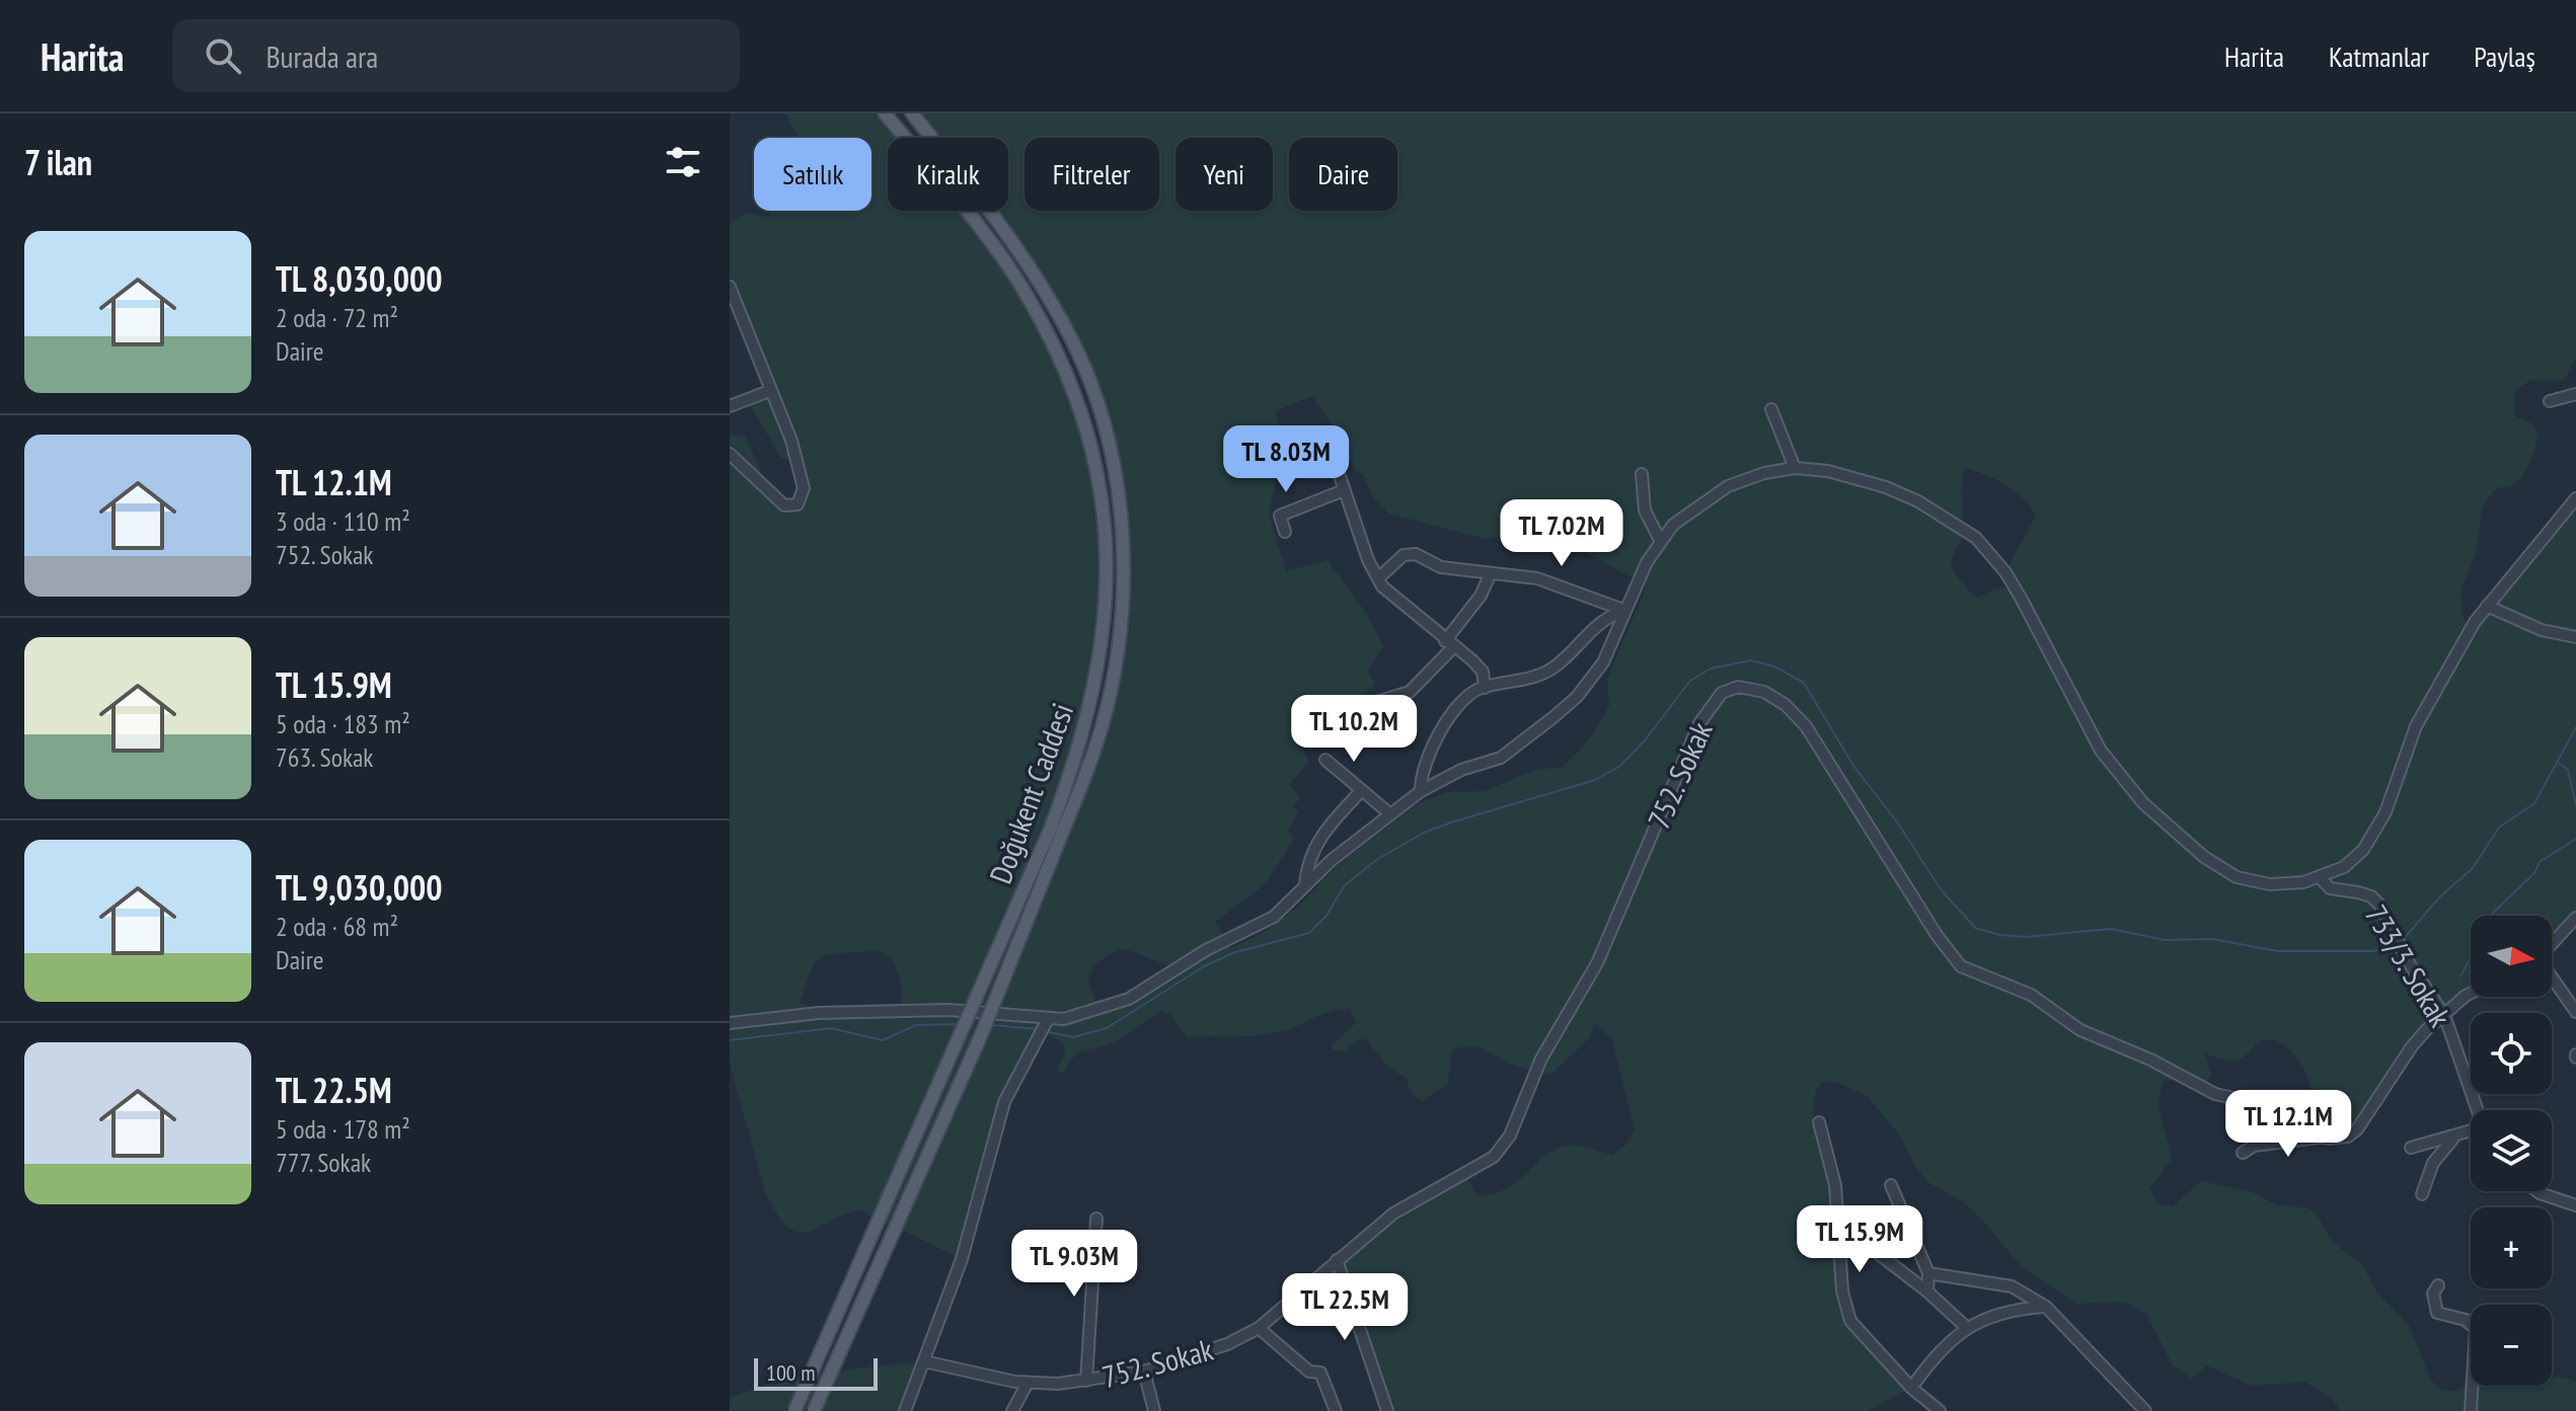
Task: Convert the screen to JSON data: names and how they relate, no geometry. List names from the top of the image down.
{
  "streets": {
    "main road": ["Doğukent Caddesi"],
    "street": ["752. Sokak", "733/3. Sokak"]
  },
  "scale_bar": "100 m",
  "north": "right",
  "page": {
    "header": "Harita",
    "search": "Burada ara",
    "nav": ["Harita", "Katmanlar", "Paylaş"],
    "heading": "7 ilan",
    "chip": [
      "Satılık",
      "Kiralık",
      "Filtreler",
      "Yeni",
      "Daire"
    ],
    "list": [
      {
        "name": "TL 8,030,000",
        "note": "2 oda · 72 m² · Daire"
      },
      {
        "name": "TL 12.1M",
        "note": "3 oda · 110 m² · 752. Sokak"
      },
      {
        "name": "TL 15.9M",
        "note": "5 oda · 183 m² · 763. Sokak"
      },
      {
        "name": "TL 9,030,000",
        "note": "2 oda · 68 m² · Daire"
      },
      {
        "name": "TL 22.5M",
        "note": "5 oda · 178 m² · 777. Sokak"
      }
    ],
    "price": [
      "TL 8.03M",
      "TL 7.02M",
      "TL 10.2M",
      "TL 12.1M",
      "TL 15.9M",
      "TL 9.03M",
      "TL 22.5M"
    ],
    "map_buttons": ["+", "−"],
    "scale": "100 m"
  }
}
